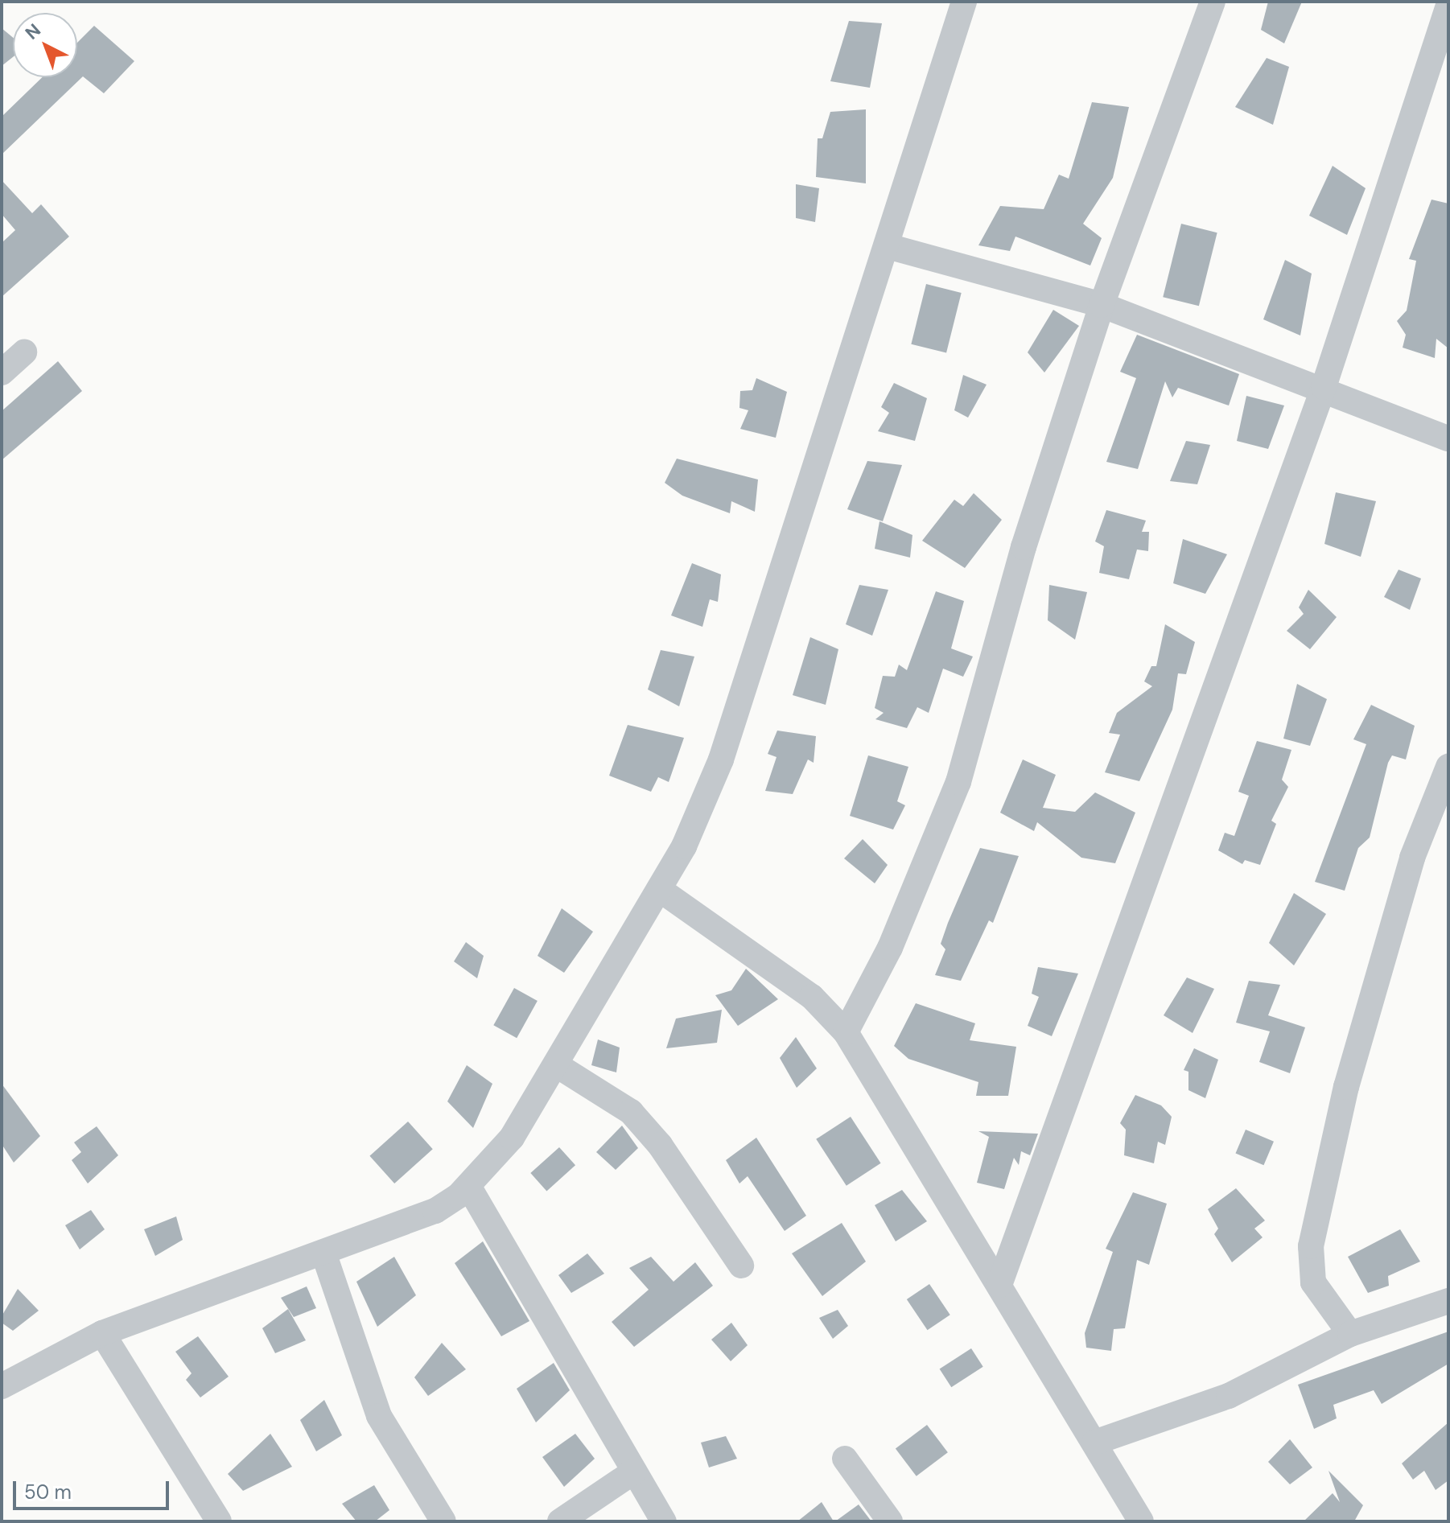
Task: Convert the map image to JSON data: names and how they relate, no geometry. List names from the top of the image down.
{
  "scale_bar": "50 m",
  "north": "top left"
}
